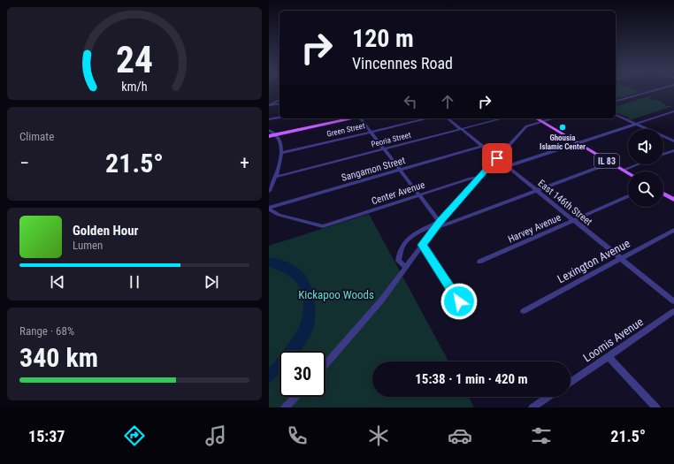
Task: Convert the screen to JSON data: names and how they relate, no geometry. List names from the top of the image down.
{
  "streets": {
    "main road": ["IL 83"],
    "street": [
      "Green Street",
      "Peoria Street",
      "Sangamon Street",
      "Center Avenue",
      "East 146th Street",
      "Harvey Avenue",
      "Lexington Avenue",
      "Loomis Avenue"
    ]
  },
  "crossings": [
    ["Peoria Street", "East 146th Street"],
    ["Sangamon Street", "Center Avenue"],
    ["Sangamon Street", "East 146th Street"],
    ["East 146th Street", "Harvey Avenue"],
    ["East 146th Street", "Lexington Avenue"]
  ],
  "parks": ["Kickapoo Woods"],
  "places": ["Ghousia Islamic Center"],
  "page": {
    "turn": ["120 m", "Vincennes Road"],
    "tile": [
      "Climate",
      ["Range · 68%", "340 km"]
    ],
    "heat": ["−", "21.5°", "+"],
    "song": ["Golden Hour", "Lumen"],
    "limit": "30",
    "trip": "15:38 · 1 min · 420 m",
    "tabs": ["15:37", "21.5°"],
    "gauge": ["24", "km/h"]
  }
}
